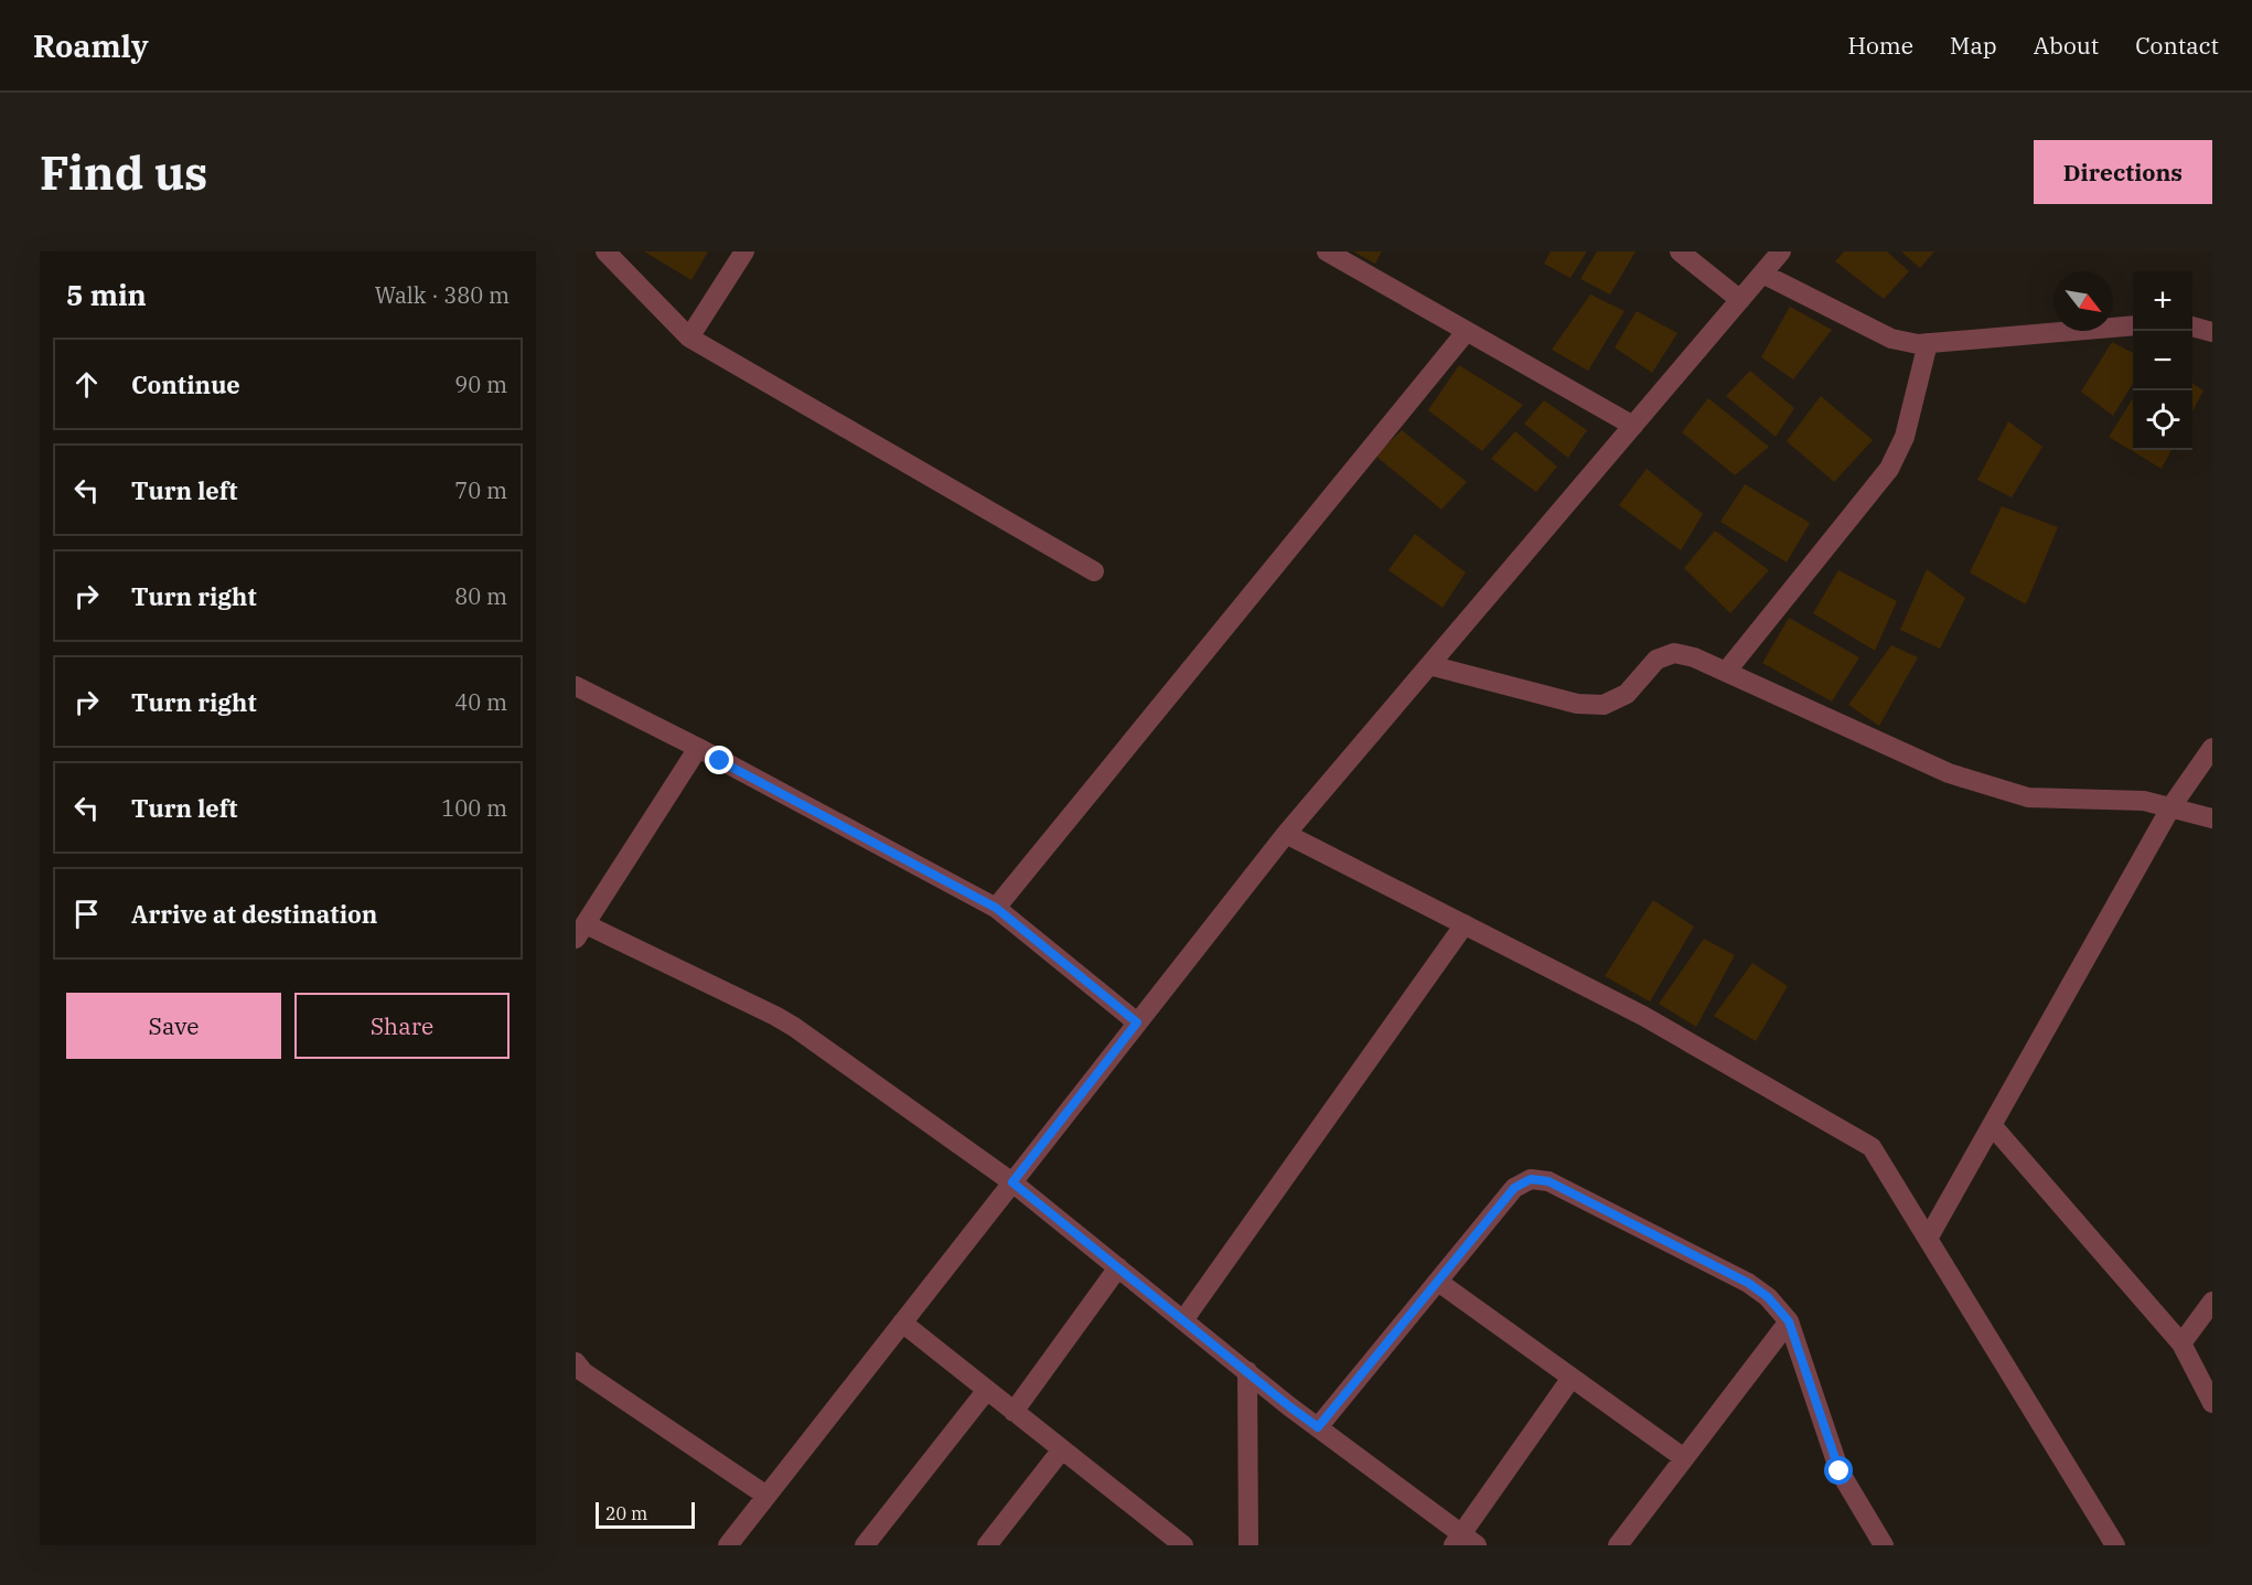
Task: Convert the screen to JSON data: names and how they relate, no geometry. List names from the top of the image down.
{
  "scale_bar": "20 m",
  "north": "bottom right",
  "page": {
    "header": "Roamly",
    "nav": [
      "Home",
      "Map",
      "About",
      "Contact"
    ],
    "buttons": [
      "Directions",
      ["Save", "Share"]
    ],
    "title": "Find us",
    "heading": ["5 min", "Walk · 380 m"],
    "map_buttons": ["+", "−"],
    "list": [
      ["Continue", "90 m"],
      ["Turn left", "70 m"],
      ["Turn right", "80 m"],
      ["Turn right", "40 m"],
      ["Turn left", "100 m"],
      "Arrive at destination"
    ],
    "scale": "20 m"
  }
}
